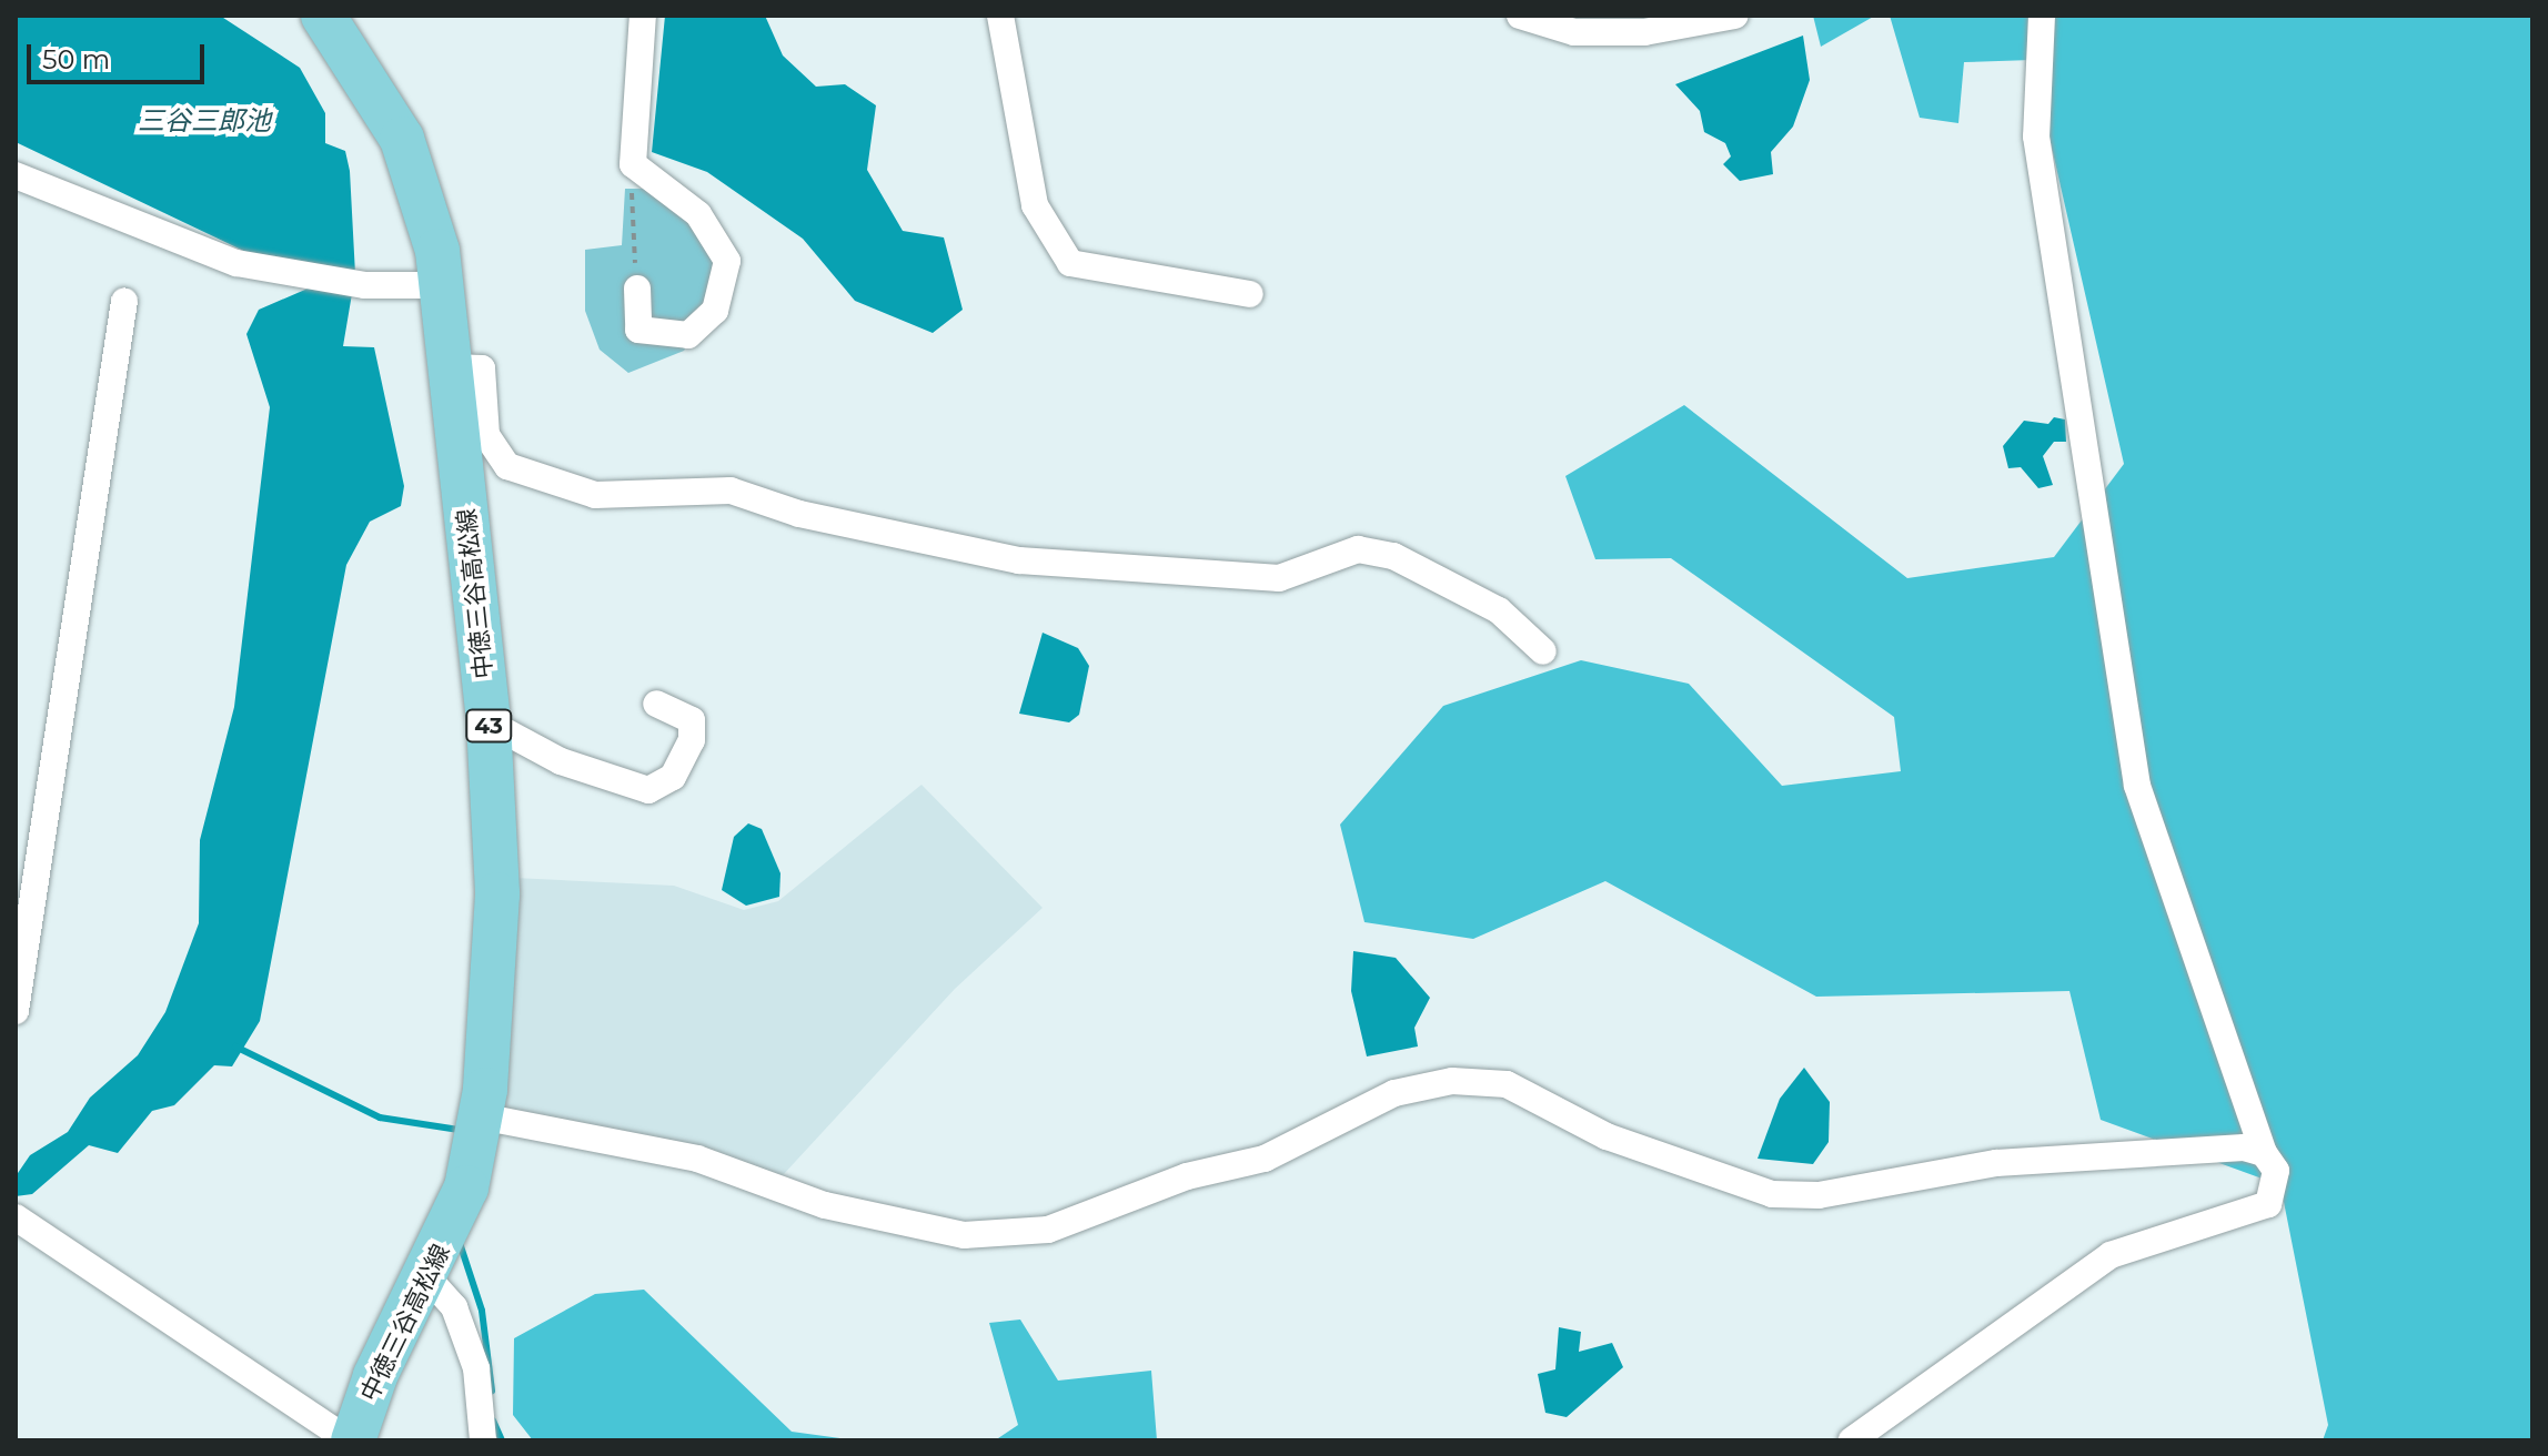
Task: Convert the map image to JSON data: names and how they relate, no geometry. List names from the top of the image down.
{
  "streets": {
    "main road": ["中徳三谷高松線", "43"]
  },
  "water": ["三谷三郎池"],
  "scale_bar": "50 m"
}
